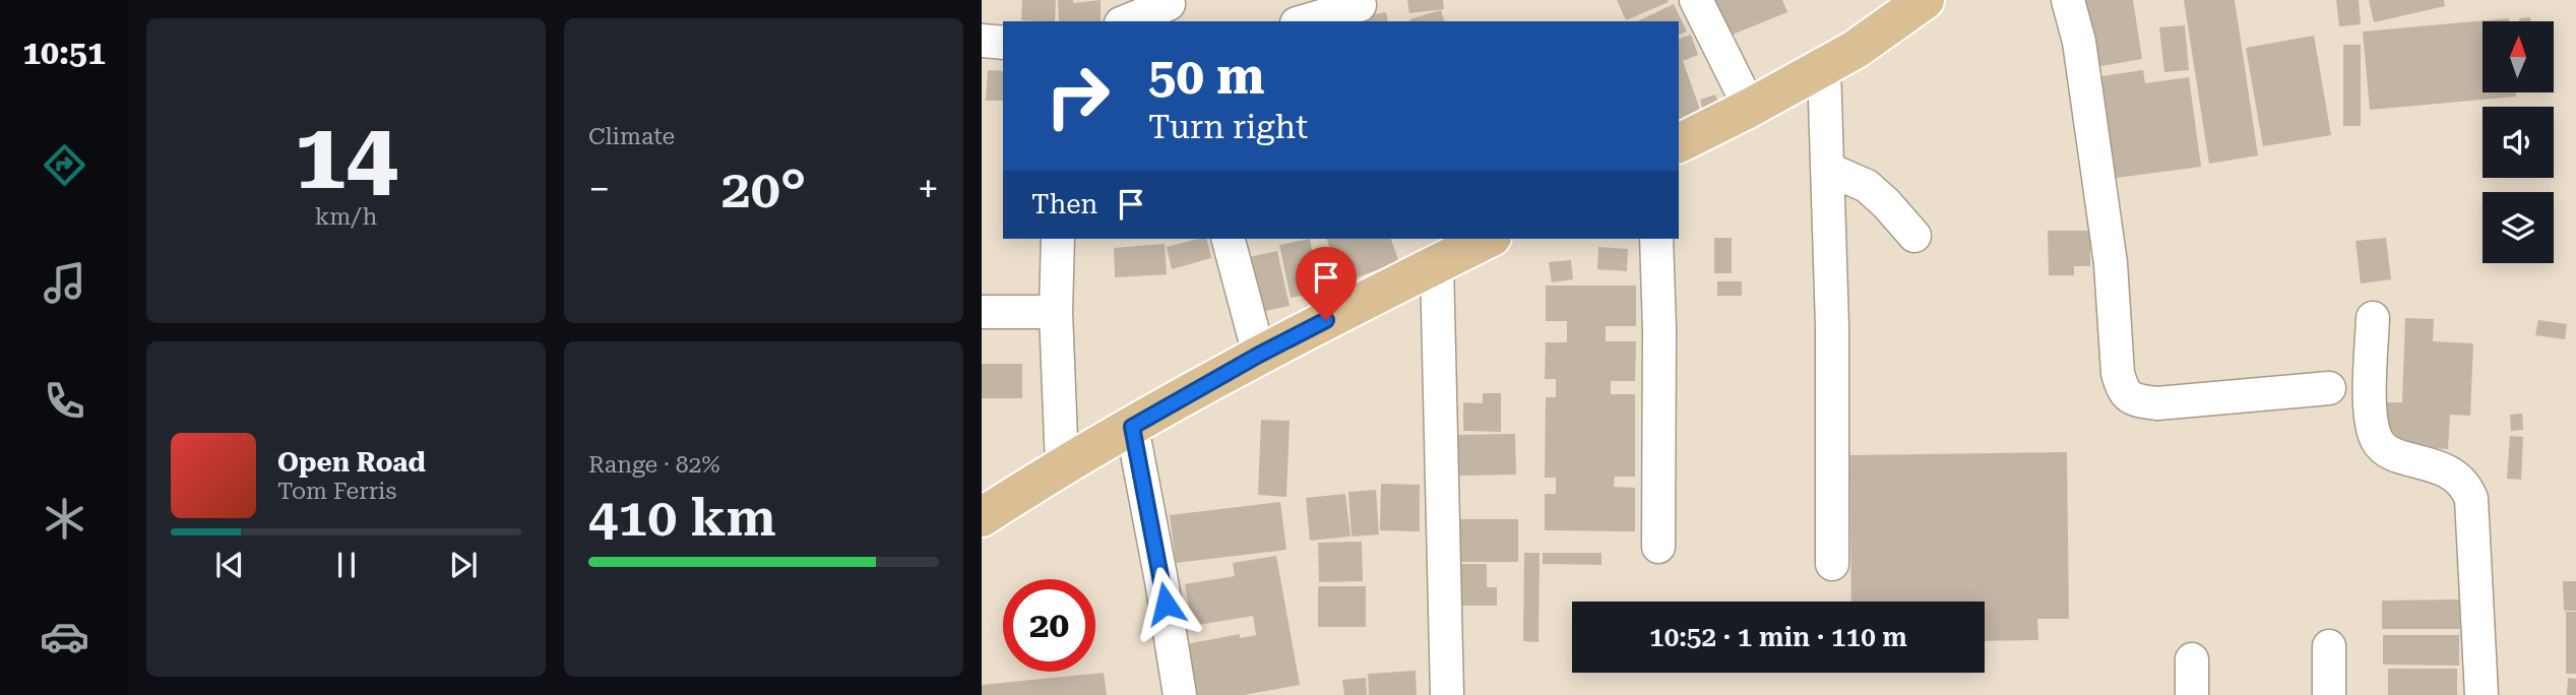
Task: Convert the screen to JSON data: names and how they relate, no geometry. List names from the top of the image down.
{
  "north": "top",
  "page": {
    "tabs": "10:51",
    "tile": [
      ["14", "km/h"],
      "Climate",
      ["Range · 82%", "410 km"]
    ],
    "turn": ["50 m", "Turn right"],
    "heat": ["−", "20°", "+"],
    "then": "Then",
    "song": ["Open Road", "Tom Ferris"],
    "limit": "20",
    "trip": "10:52 · 1 min · 110 m"
  }
}
